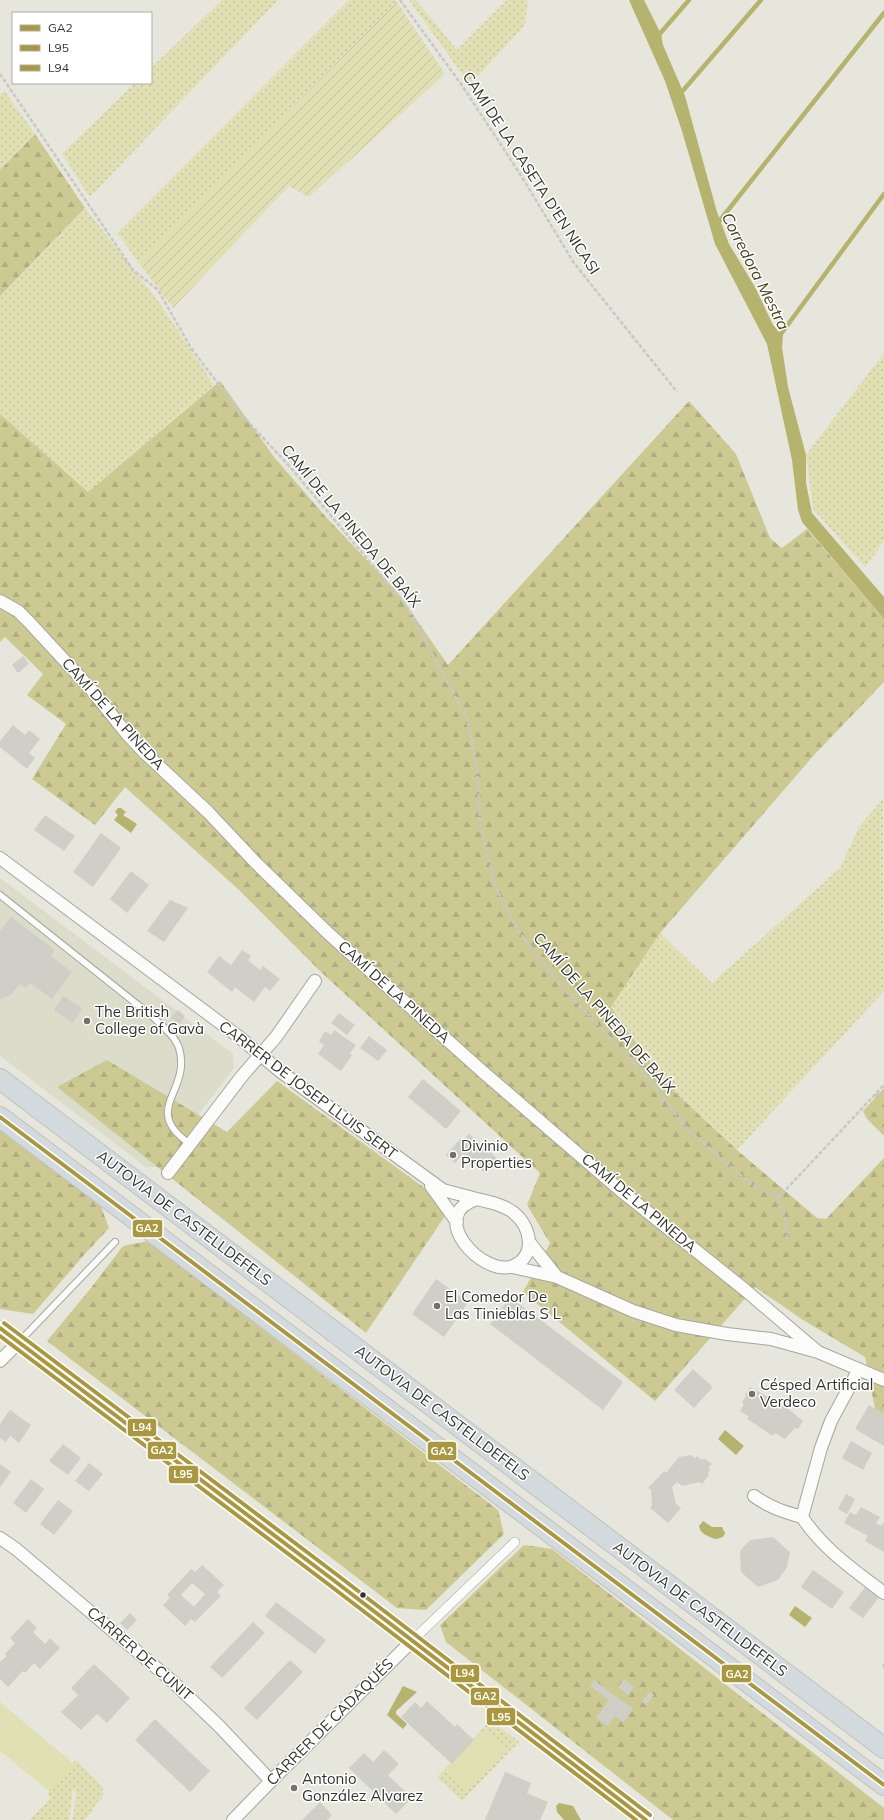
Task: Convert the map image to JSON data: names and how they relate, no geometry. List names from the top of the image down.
{
  "streets": {
    "highway": ["AUTOVIA DE CASTELLDEFELS"],
    "street": [
      "CAMÍ DE LA PINEDA",
      "CARRER DE JOSEP LLUIS SERT",
      "CARRER DE CUNIT",
      "CARRER DE CADAQUÉS"
    ],
    "path": ["CAMÍ DE LA CASETA D'EN NICASI", "CAMÍ DE LA PINEDA DE BAÍX"]
  },
  "crossings": [
    ["CAMÍ DE LA PINEDA", "CARRER DE JOSEP LLUIS SERT"],
    ["CARRER DE CUNIT", "CARRER DE CADAQUÉS"]
  ],
  "water": ["Corredora Mestra"],
  "places": [
    "The British College of Gavà",
    "Divinio Properties",
    "El Comedor De Las Tinieblas S L",
    "Césped Artificial Verdeco",
    "Antonio González Alvarez"
  ],
  "lines": ["transit line GA2", "transit line L94", "transit line L95"],
  "legend": ["GA2", "L95", "L94"]
}
